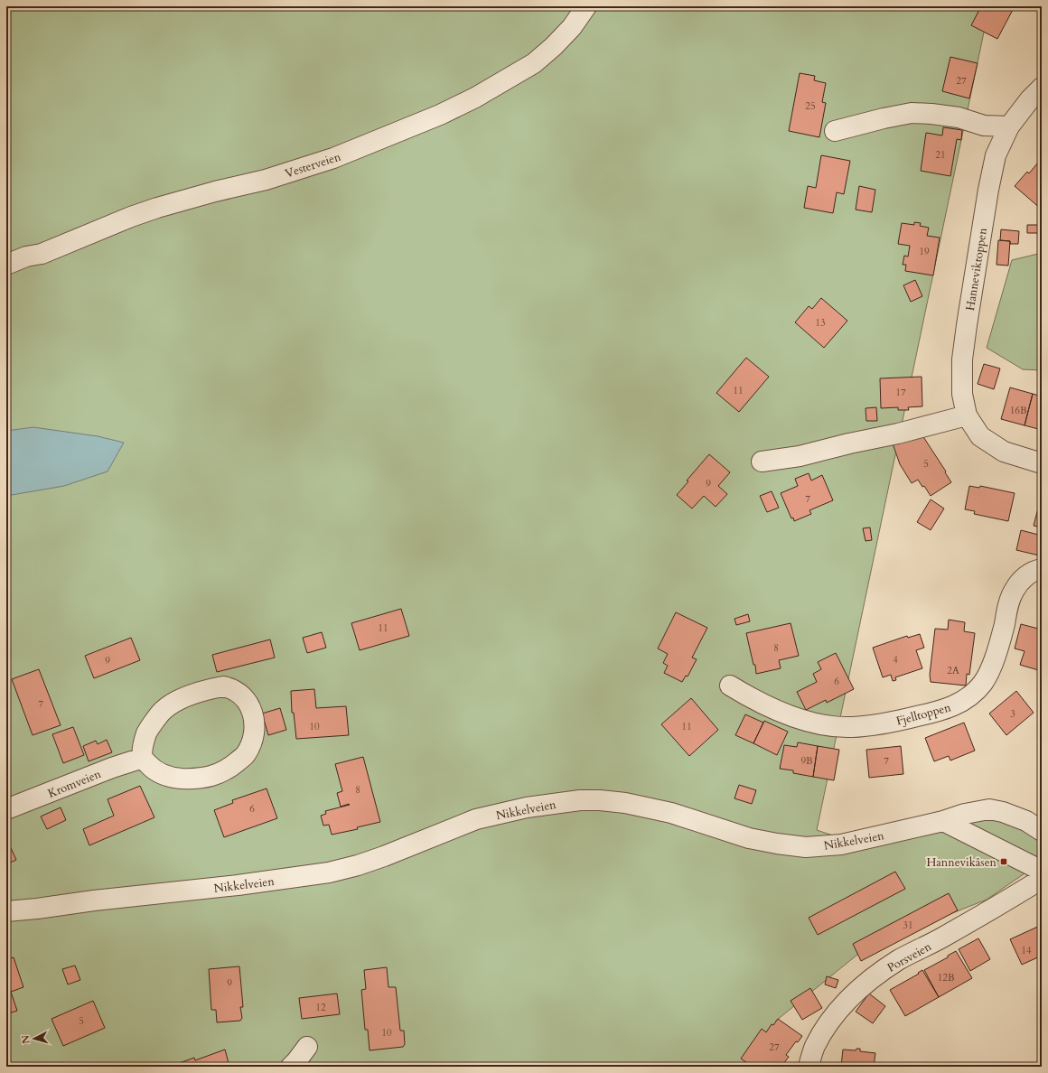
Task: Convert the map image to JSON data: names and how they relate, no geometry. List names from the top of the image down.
{
  "streets": {
    "street": [
      "Vesterveien",
      "Hanneviktoppen",
      "Fjelltoppen",
      "Kromveien",
      "Nikkelveien",
      "Porsveien"
    ]
  },
  "places": {
    "transit": ["Hannevikåsen"]
  },
  "house_numbers": [
    "27",
    "25",
    "21",
    "19",
    "13",
    "11",
    "17",
    "16B",
    "5",
    "9",
    "7",
    "11",
    "8",
    "4",
    "9",
    "2A",
    "6",
    "7",
    "3",
    "10",
    "11",
    "9B",
    "7",
    "8",
    "6",
    "31",
    "14",
    "12B",
    "9",
    "12",
    "5",
    "10",
    "27"
  ],
  "north": "left"
}
